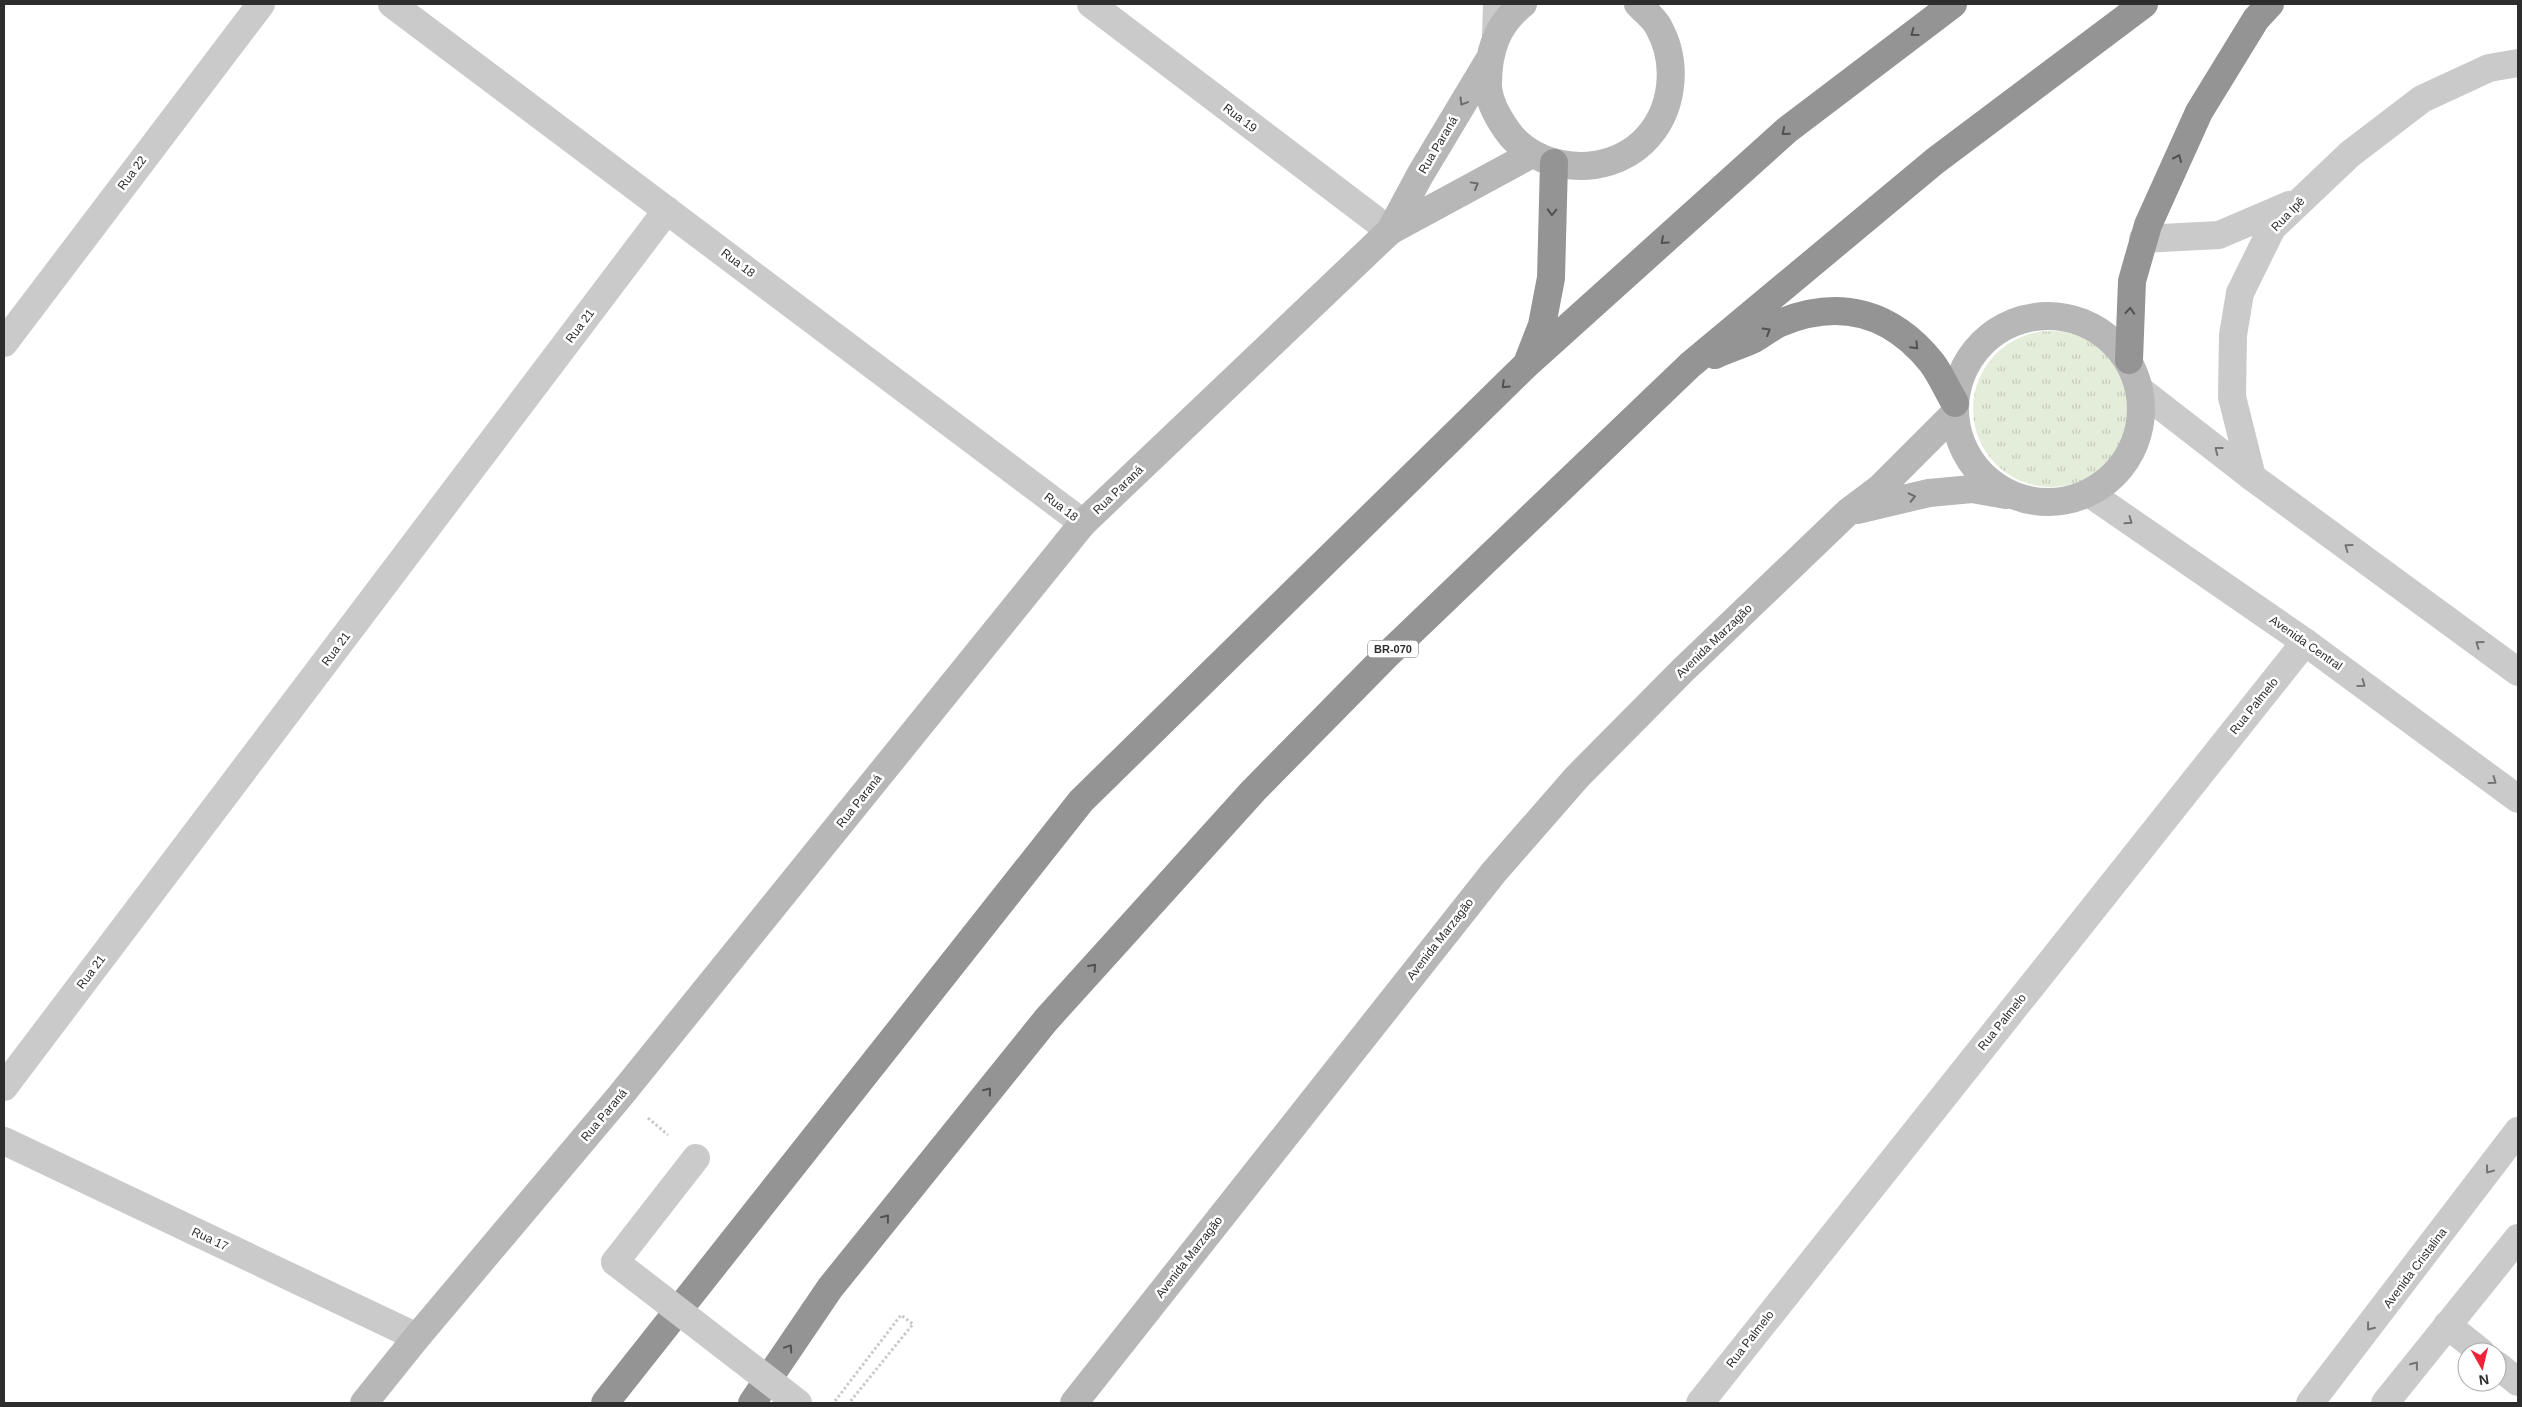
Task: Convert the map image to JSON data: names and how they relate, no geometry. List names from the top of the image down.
{
  "streets": {
    "highway": ["BR-070"],
    "main road": ["Rua Paraná", "Avenida Marzagão"],
    "street": [
      "Rua 19",
      "Rua 22",
      "Rua Ipê",
      "Rua 18",
      "Rua 21",
      "Avenida Central",
      "Rua Palmelo",
      "Rua 17",
      "Avenida Cristalina"
    ]
  },
  "crossings": [
    ["Rua 19", "Rua Paraná"],
    ["Rua Paraná", "Rua 18"],
    ["Rua Paraná", "Rua 17"],
    ["Rua 18", "Rua 21"],
    ["Avenida Central", "Rua Palmelo"]
  ],
  "north": "bottom"
}
